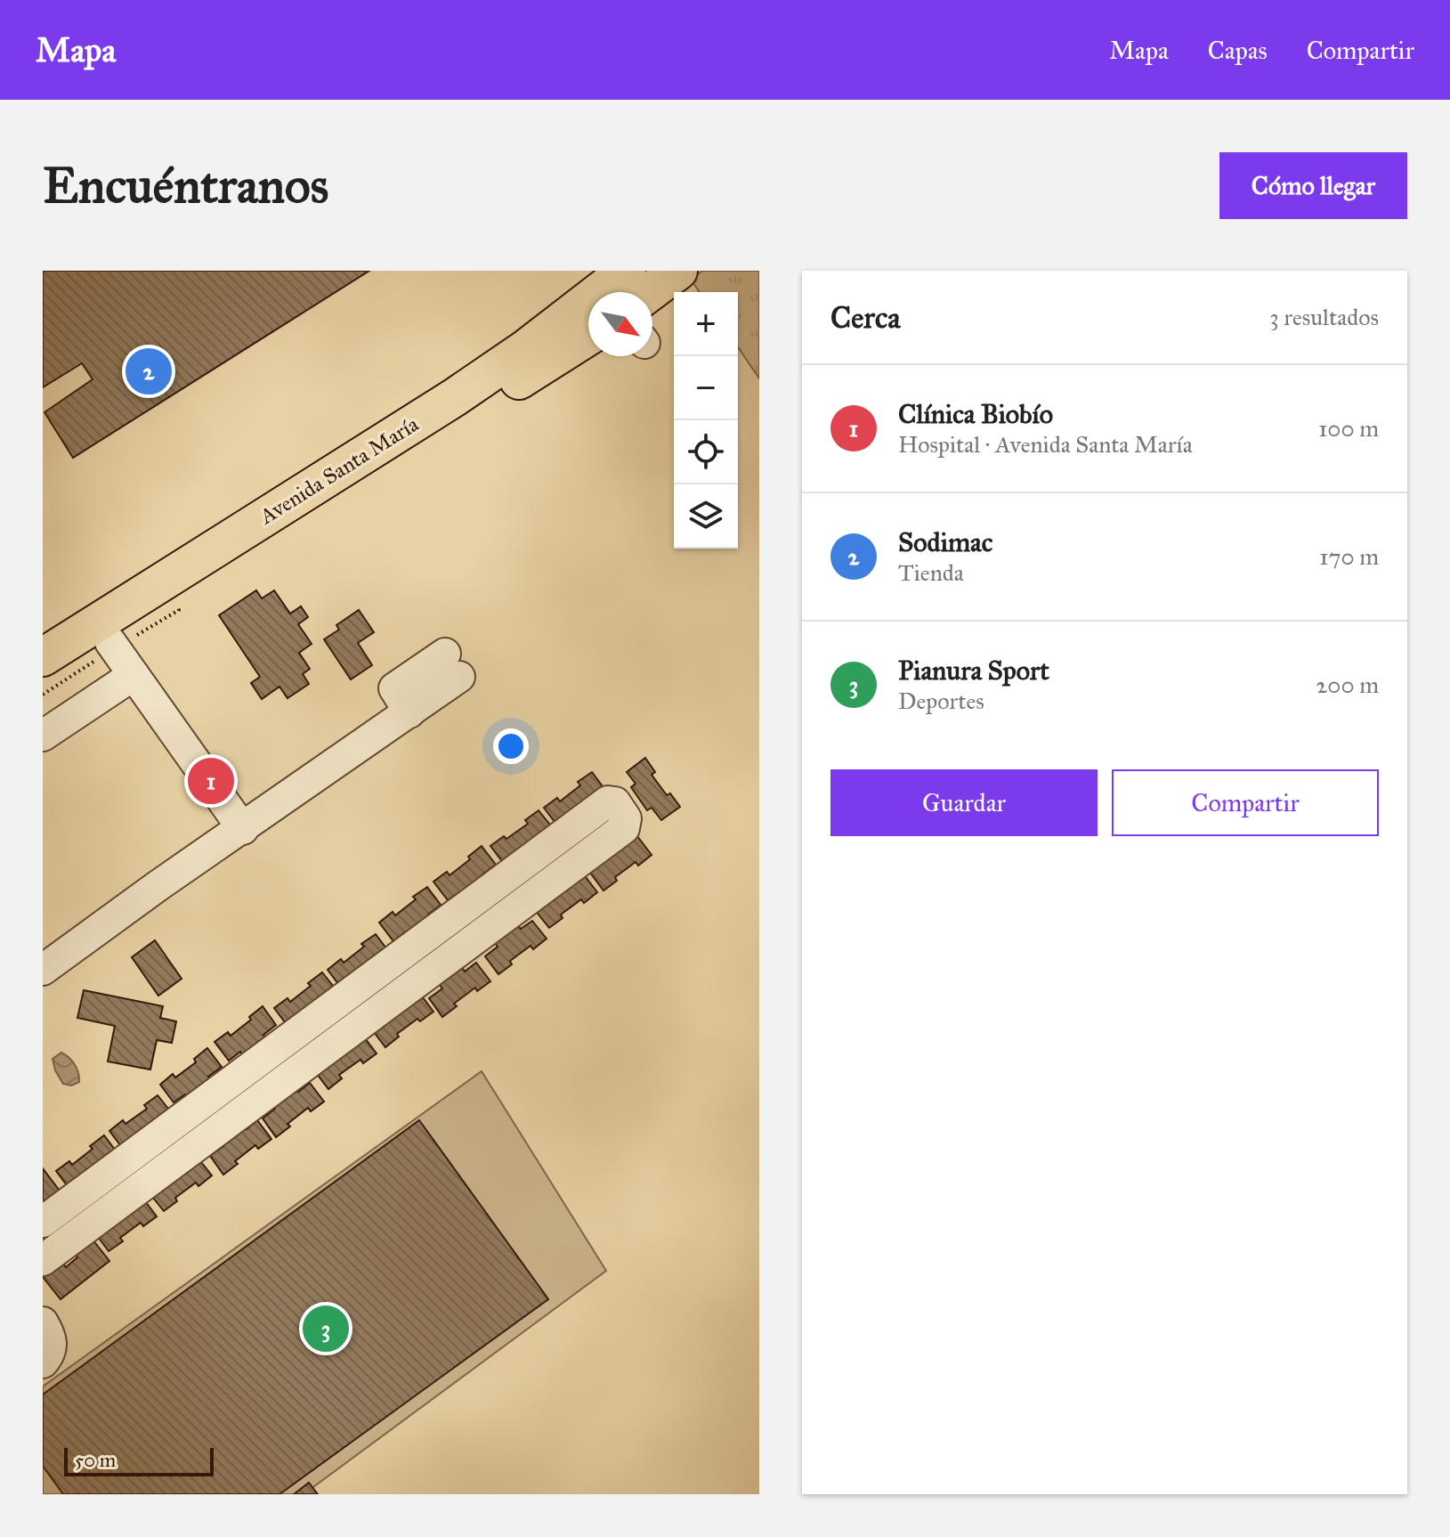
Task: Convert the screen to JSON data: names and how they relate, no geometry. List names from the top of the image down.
{
  "streets": {
    "main road": ["Avenida Santa María"]
  },
  "scale_bar": "50 m",
  "north": "bottom right",
  "page": {
    "header": "Mapa",
    "nav": ["Mapa", "Capas", "Compartir"],
    "buttons": [
      "Cómo llegar",
      ["Guardar", "Compartir"]
    ],
    "title": "Encuéntranos",
    "heading": ["Cerca", "3 resultados"],
    "map_buttons": ["+", "−"],
    "pins": ["2", "1", "3"],
    "list": [
      {
        "mark": "1",
        "name": "Clínica Biobío",
        "note": "Hospital · Avenida Santa María",
        "value": "100 m"
      },
      {
        "mark": "2",
        "name": "Sodimac",
        "note": "Tienda",
        "value": "170 m"
      },
      {
        "mark": "3",
        "name": "Pianura Sport",
        "note": "Deportes",
        "value": "200 m"
      }
    ],
    "scale": "50 m"
  }
}
